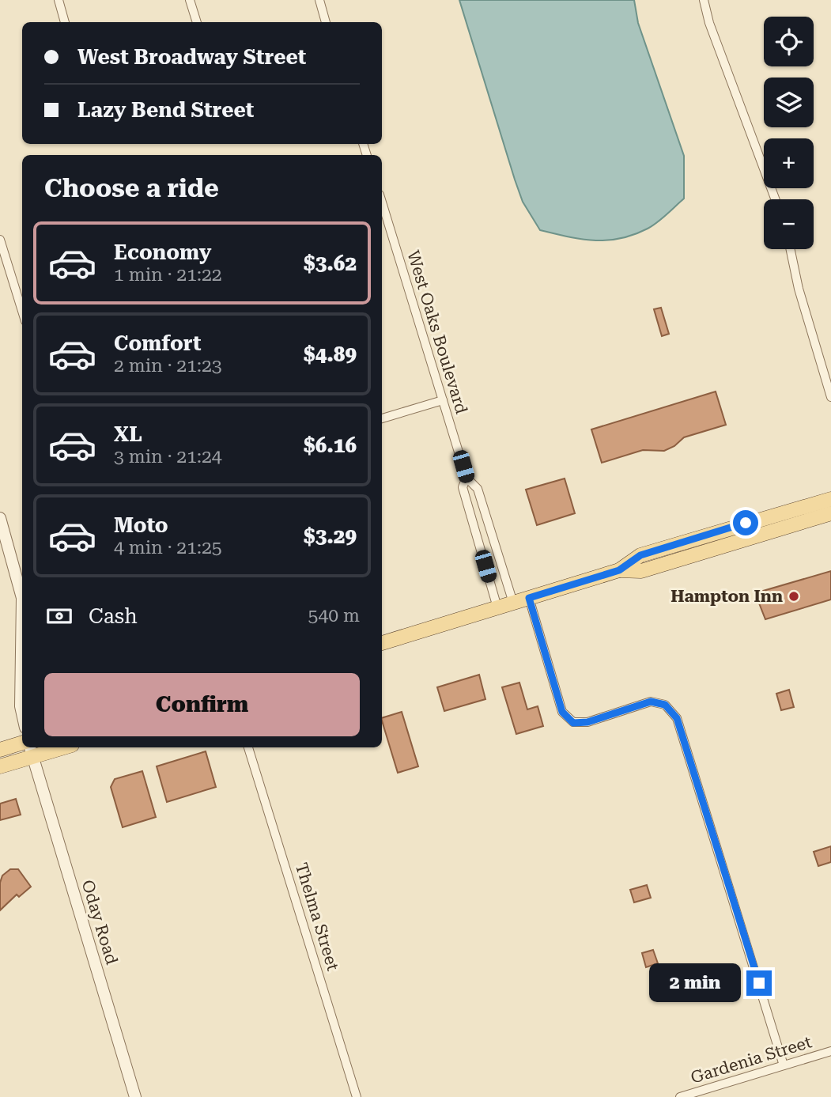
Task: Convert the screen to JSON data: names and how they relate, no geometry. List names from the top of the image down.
{
  "streets": {
    "street": [
      "West Oaks Boulevard",
      "Thelma Street",
      "Oday Road",
      "Gardenia Street"
    ]
  },
  "places": ["Hampton Inn"],
  "page": {
    "map_buttons": ["+", "−"],
    "banner": ["West Broadway Street", "Lazy Bend Street"],
    "heading": "Choose a ride",
    "list": [
      {
        "name": "Economy",
        "note": "1 min · 21:22",
        "value": "$3.62"
      },
      {
        "name": "Comfort",
        "note": "2 min · 21:23",
        "value": "$4.89"
      },
      {
        "name": "XL",
        "note": "3 min · 21:24",
        "value": "$6.16"
      },
      {
        "name": "Moto",
        "note": "4 min · 21:25",
        "value": "$3.29"
      }
    ],
    "pay": ["Cash", "540 m"],
    "buttons": "Confirm",
    "bubble": "2 min"
  }
}
